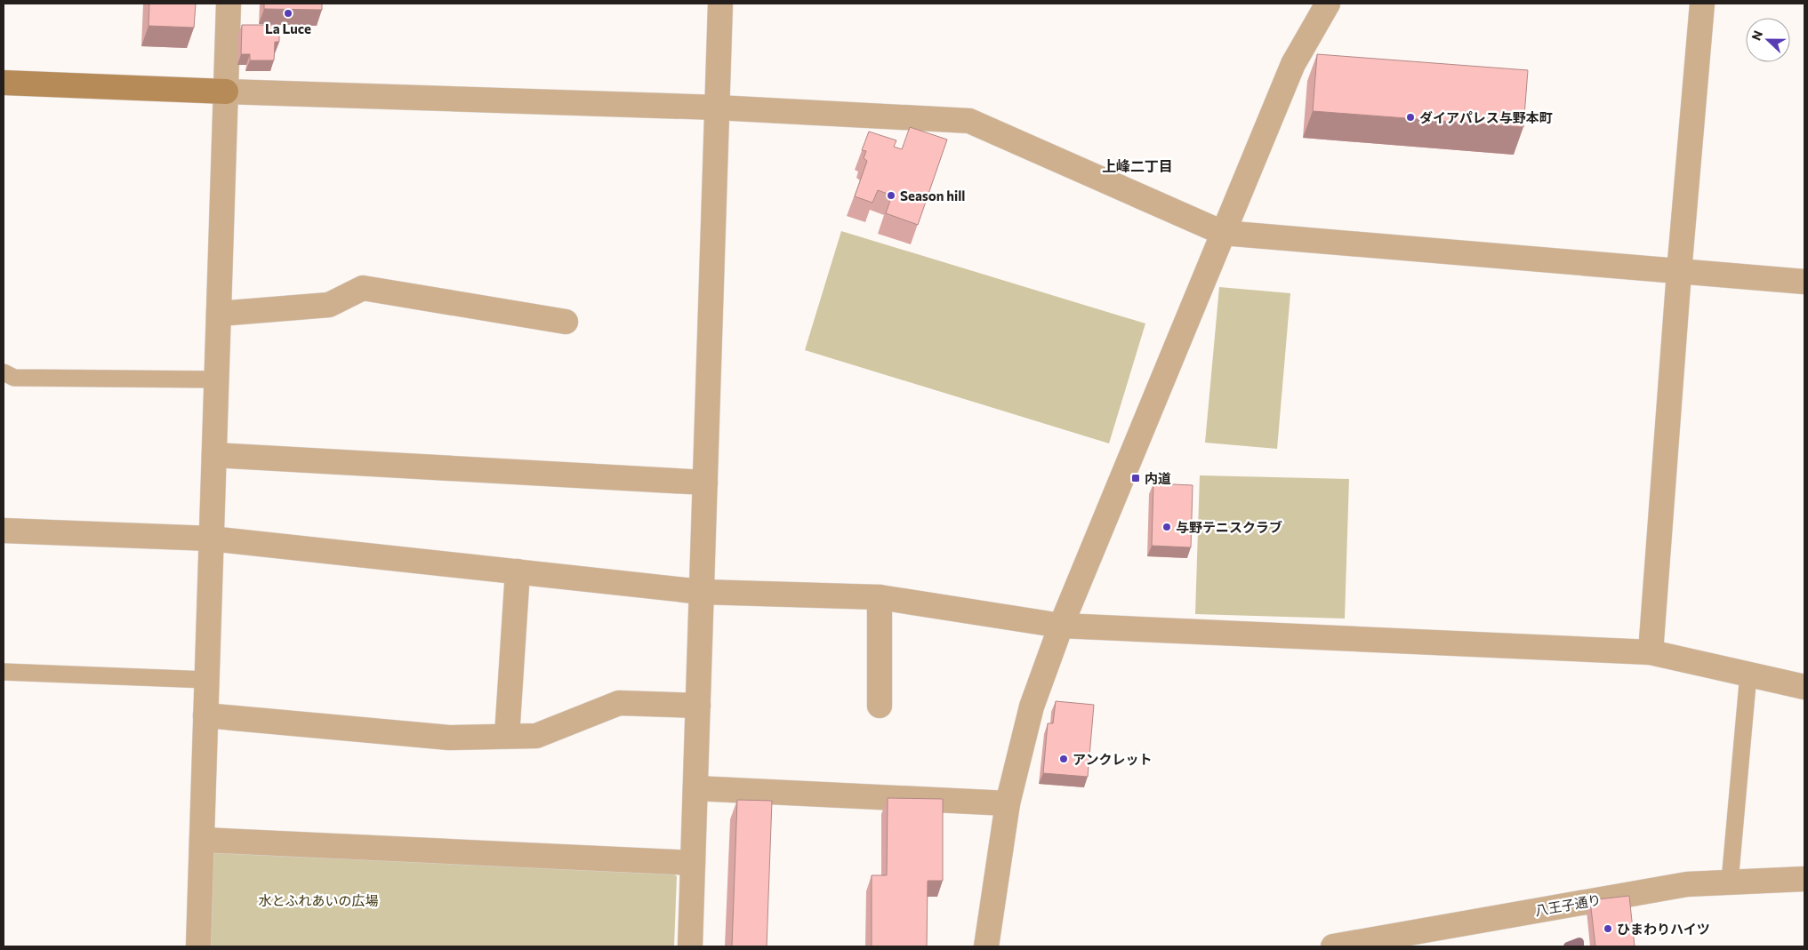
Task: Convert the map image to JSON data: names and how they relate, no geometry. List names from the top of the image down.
{
  "streets": {
    "street": ["八王子通り"]
  },
  "districts": ["上峰二丁目"],
  "parks": ["水とふれあいの広場"],
  "places": {
    "other": [
      "La Luce",
      "ダイアパレス与野本町",
      "Season hill",
      "与野テニスクラブ",
      "アンクレット",
      "ひまわりハイツ"
    ],
    "transit": ["内道"]
  },
  "north": "left"
}
